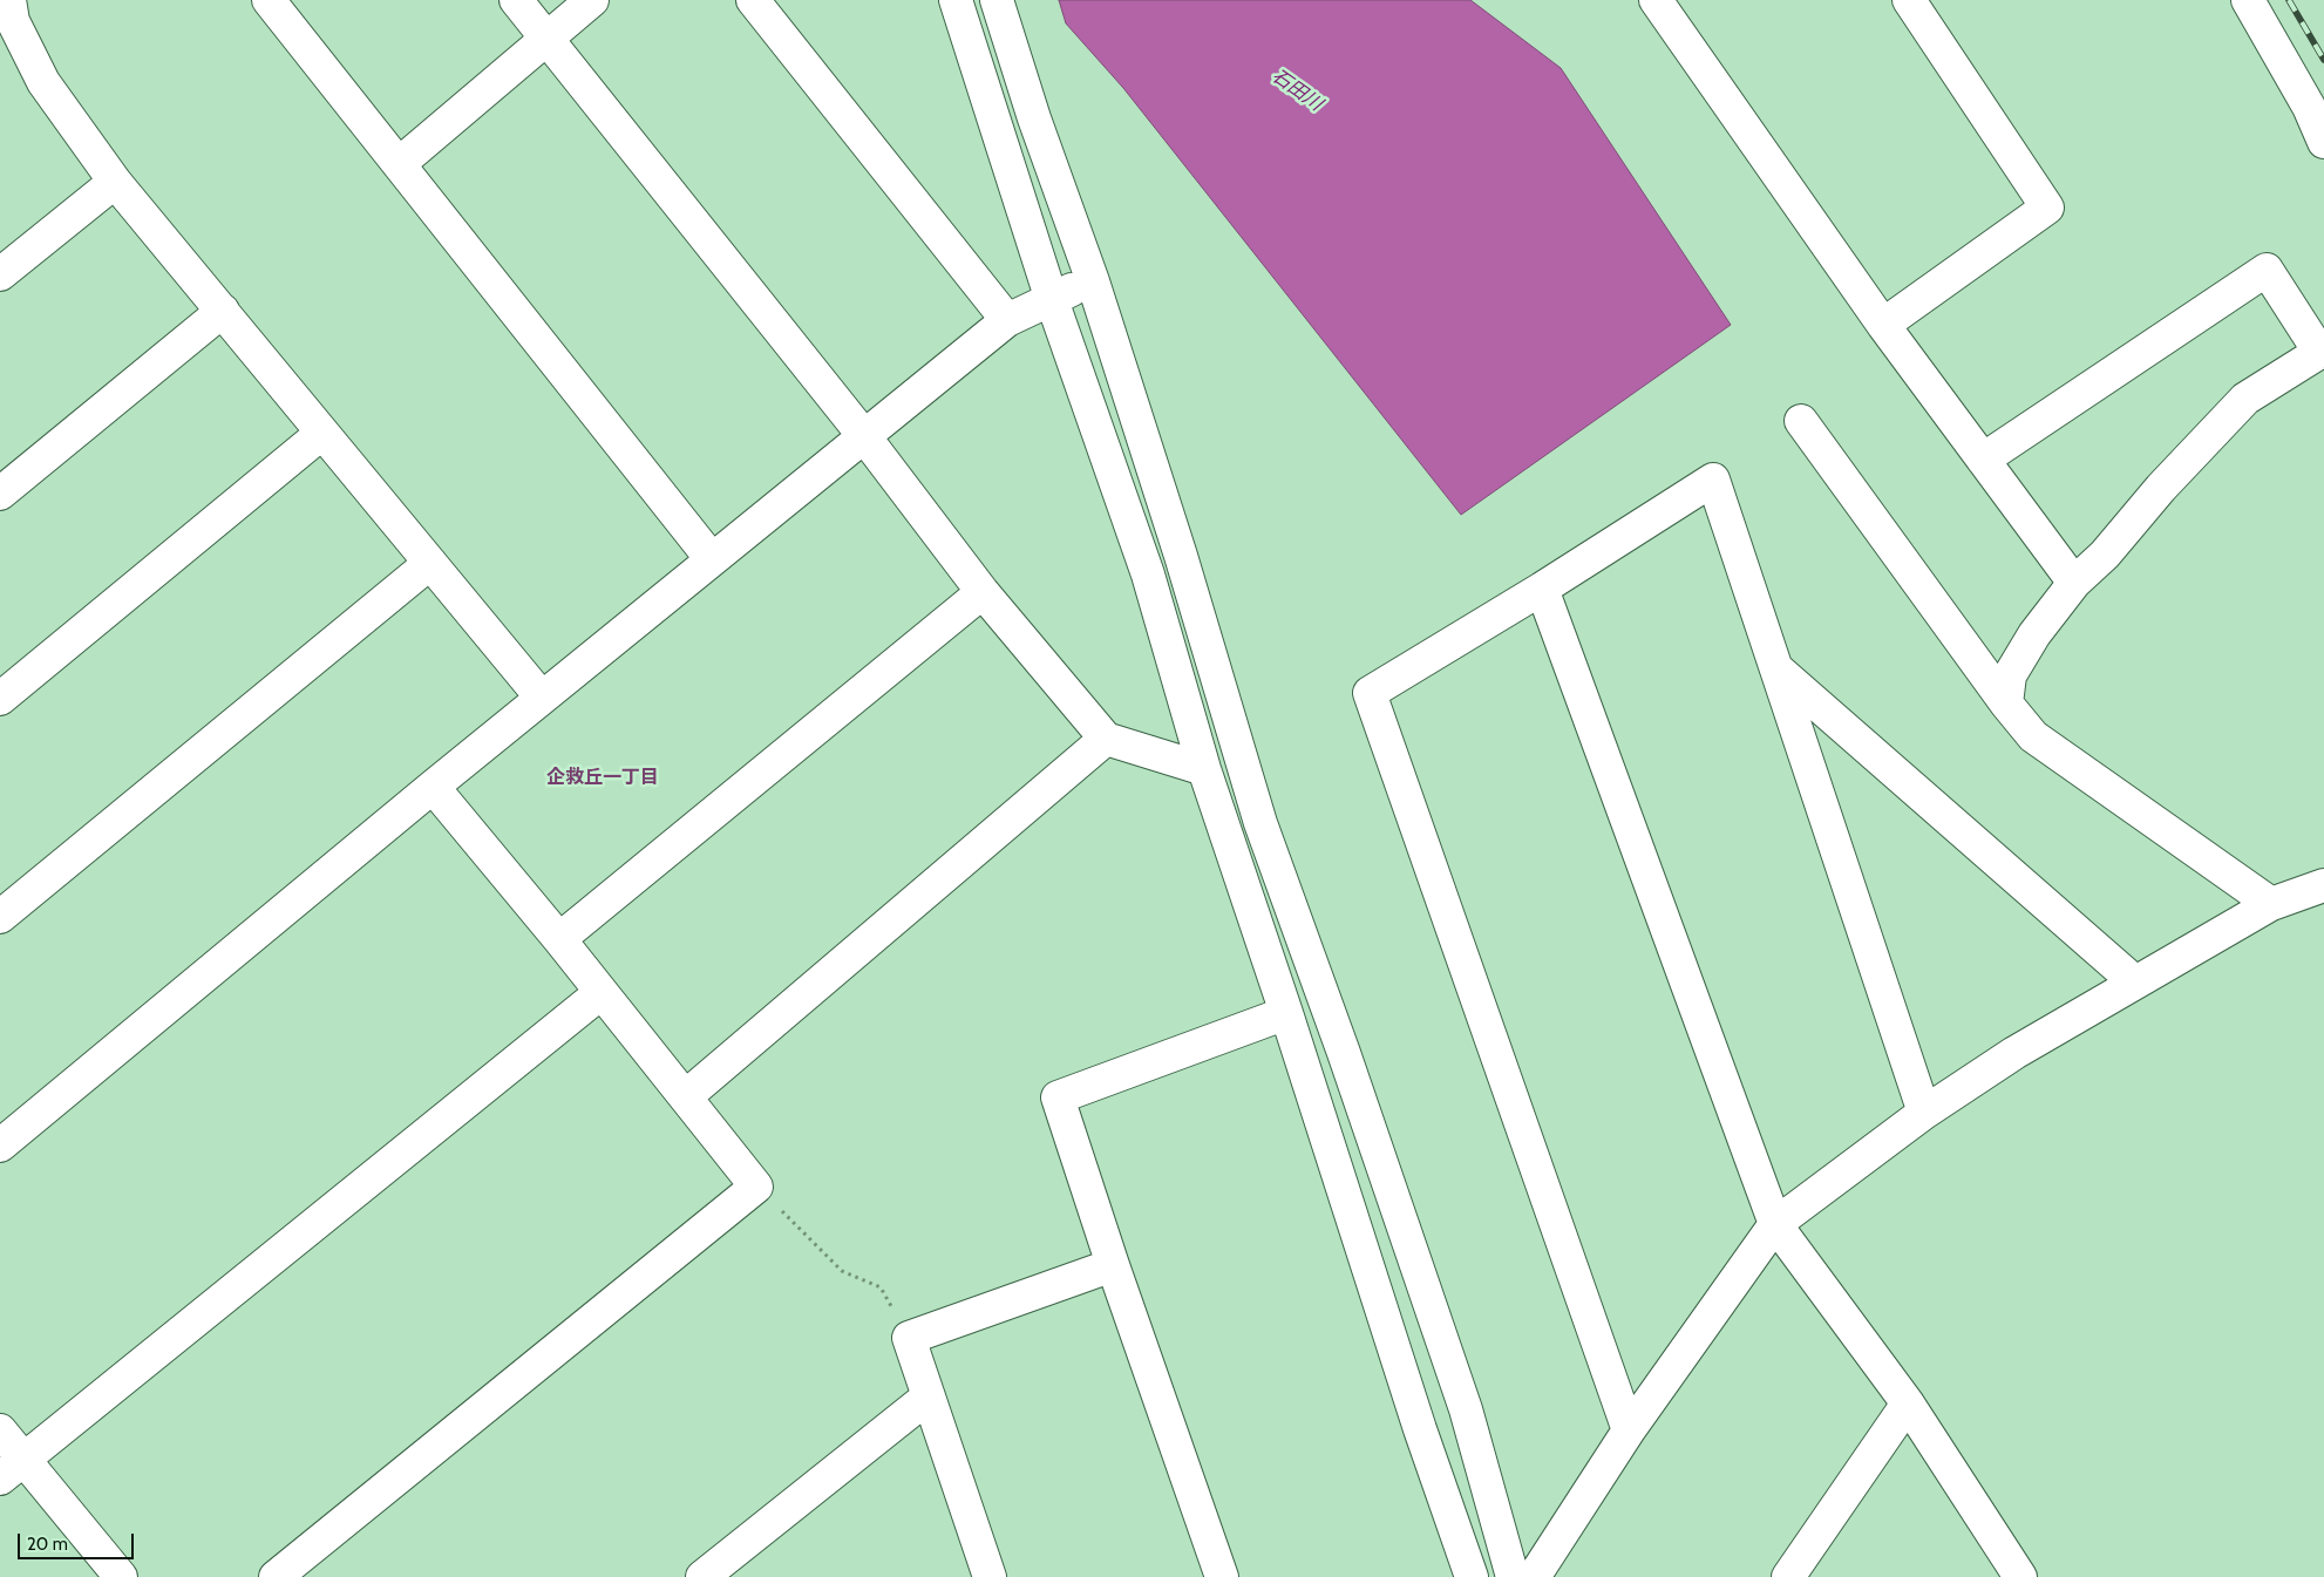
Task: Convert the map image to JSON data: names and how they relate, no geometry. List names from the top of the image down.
{
  "districts": ["企救丘一丁目"],
  "water": ["石田川"],
  "scale_bar": "20 m"
}
